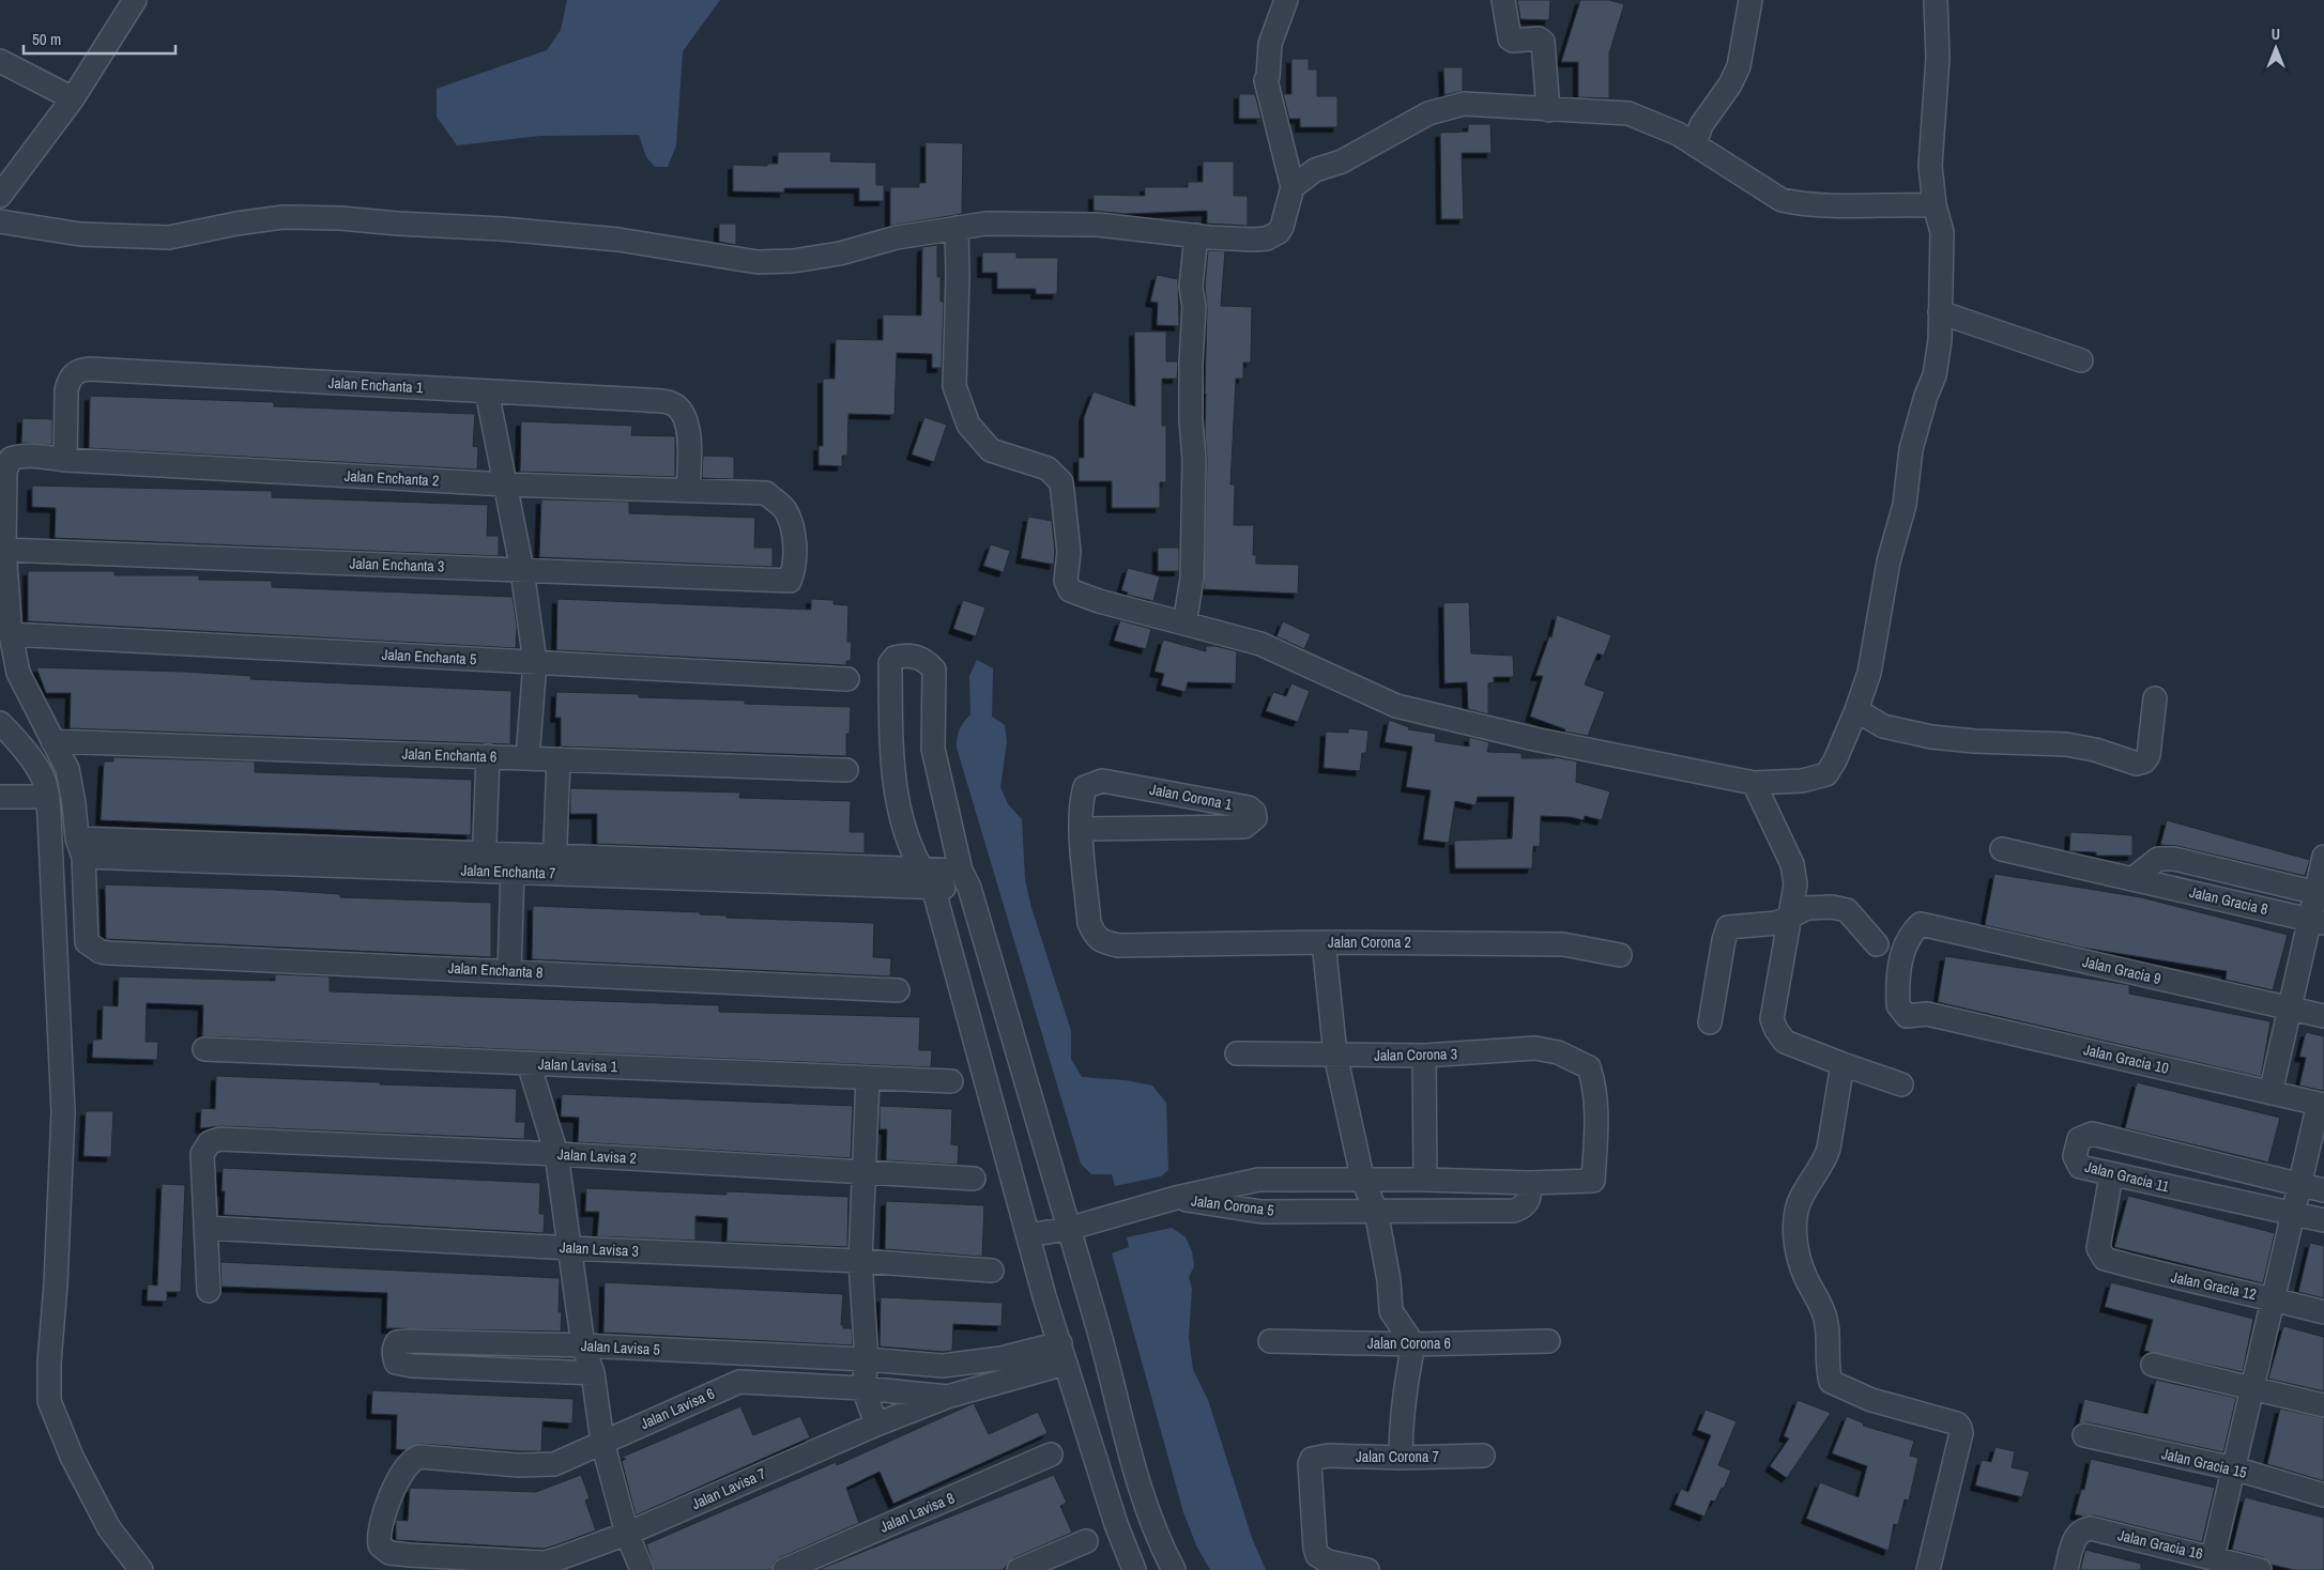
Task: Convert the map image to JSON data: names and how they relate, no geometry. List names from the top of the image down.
{
  "streets": {
    "street": [
      "Jalan Enchanta 1",
      "Jalan Enchanta 2",
      "Jalan Enchanta 3",
      "Jalan Enchanta 5",
      "Jalan Enchanta 6",
      "Jalan Corona 1",
      "Jalan Enchanta 7",
      "Jalan Gracia 8",
      "Jalan Corona 2",
      "Jalan Enchanta 8",
      "Jalan Gracia 9",
      "Jalan Corona 3",
      "Jalan Gracia 10",
      "Jalan Lavisa 1",
      "Jalan Lavisa 2",
      "Jalan Gracia 11",
      "Jalan Corona 5",
      "Jalan Lavisa 3",
      "Jalan Gracia 12",
      "Jalan Corona 6",
      "Jalan Lavisa 5",
      "Jalan Lavisa 6",
      "Jalan Corona 7",
      "Jalan Gracia 15",
      "Jalan Lavisa 7",
      "Jalan Lavisa 8",
      "Jalan Gracia 16"
    ]
  },
  "crossings": [
    ["Jalan Enchanta 1", "Jalan Enchanta 2"],
    ["Jalan Enchanta 2", "Jalan Enchanta 3"],
    ["Jalan Corona 1", "Jalan Corona 2"],
    ["Jalan Enchanta 7", "Jalan Enchanta 8"],
    ["Jalan Gracia 9", "Jalan Gracia 10"],
    ["Jalan Corona 3", "Jalan Corona 5"],
    ["Jalan Lavisa 2", "Jalan Lavisa 3"],
    ["Jalan Gracia 11", "Jalan Gracia 12"],
    ["Jalan Lavisa 5", "Jalan Lavisa 7"],
    ["Jalan Lavisa 6", "Jalan Lavisa 7"]
  ],
  "scale_bar": "50 m",
  "north": "top"
}
